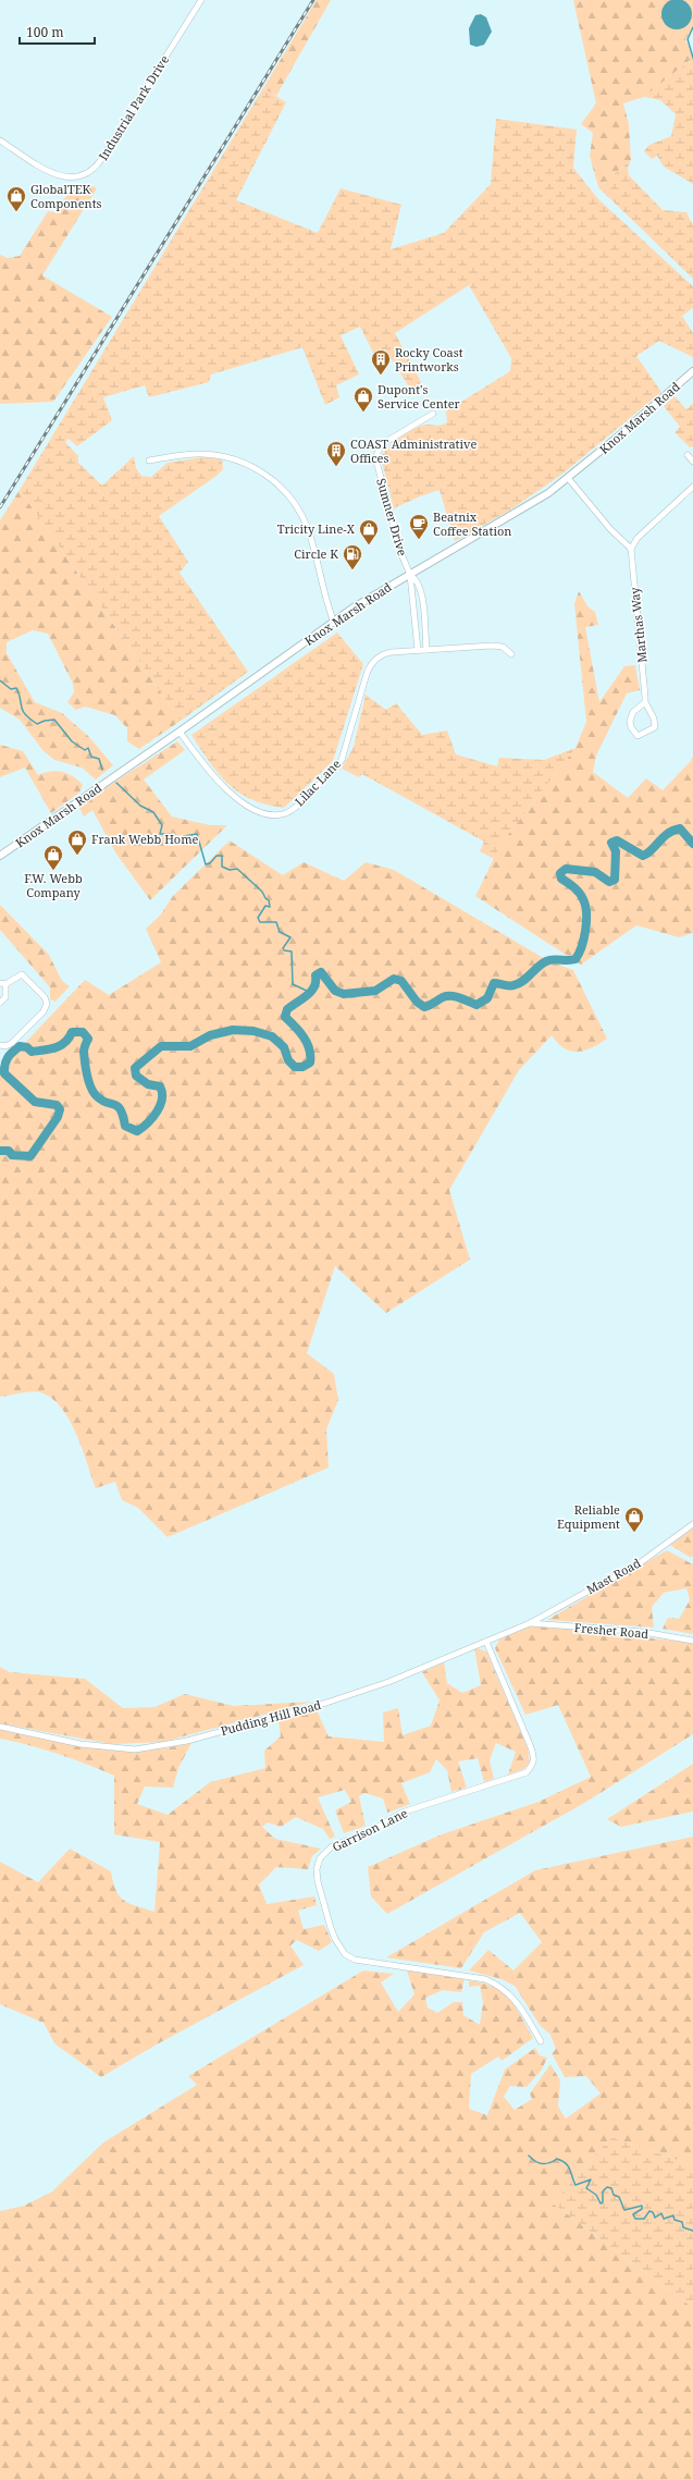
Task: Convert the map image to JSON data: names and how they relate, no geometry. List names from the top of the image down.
{
  "streets": {
    "main road": ["Knox Marsh Road"],
    "street": [
      "Industrial Park Drive",
      "Sumner Drive",
      "Marthas Way",
      "Lilac Lane",
      "Mast Road",
      "Freshet Road",
      "Pudding Hill Road",
      "Garrison Lane"
    ]
  },
  "crossings": [
    ["Knox Marsh Road", "Sumner Drive"],
    ["Knox Marsh Road", "Lilac Lane"],
    ["Mast Road", "Freshet Road"],
    ["Mast Road", "Pudding Hill Road"],
    ["Freshet Road", "Pudding Hill Road"],
    ["Pudding Hill Road", "Garrison Lane"]
  ],
  "places": {
    "shop": [
      "GlobalTEK Components",
      "Dupont's Service Center",
      "Tricity Line-X",
      "Frank Webb Home",
      "F.W. Webb Company",
      "Reliable Equipment"
    ],
    "building": ["Rocky Coast Printworks", "COAST Administrative Offices"],
    "cafe": ["Beatnix Coffee Station"],
    "fuel station": ["Circle K"]
  },
  "scale_bar": "100 m"
}
